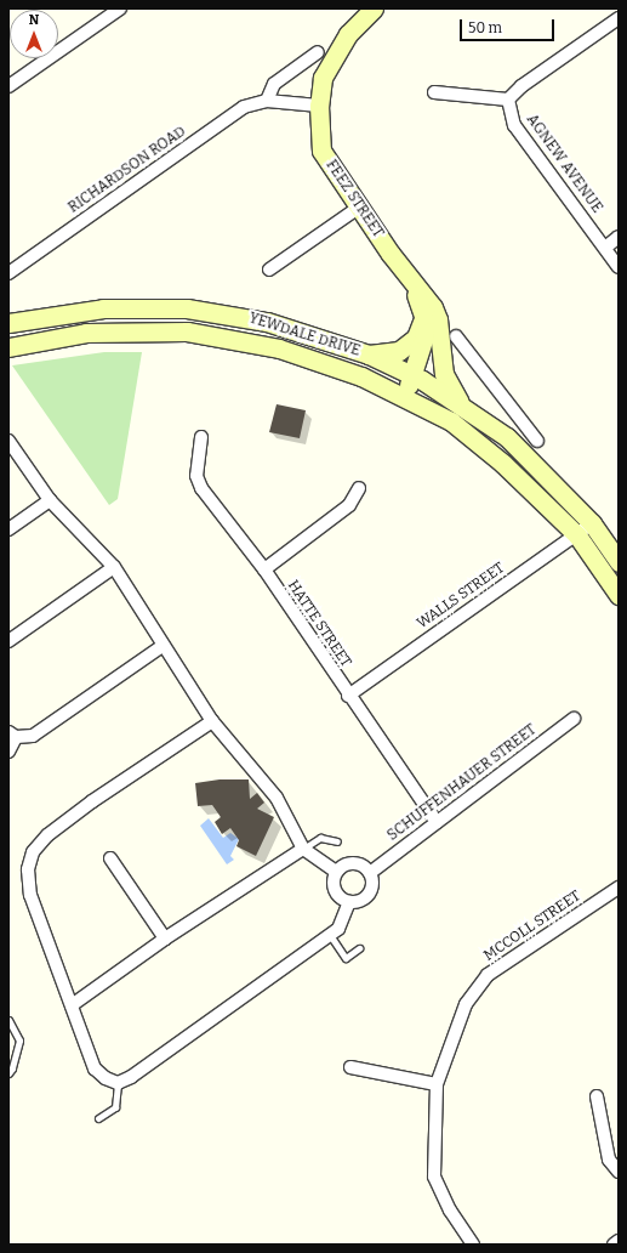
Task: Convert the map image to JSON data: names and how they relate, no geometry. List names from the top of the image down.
{
  "streets": {
    "main road": ["FEEZ STREET", "YEWDALE DRIVE"],
    "street": [
      "AGNEW AVENUE",
      "RICHARDSON ROAD",
      "WALLS STREET",
      "HATTE STREET",
      "SCHUFFENHAUER STREET",
      "MCCOLL STREET"
    ]
  },
  "crossings": [
    ["RICHARDSON ROAD", "FEEZ STREET"],
    ["FEEZ STREET", "YEWDALE DRIVE"],
    ["WALLS STREET", "HATTE STREET"],
    ["HATTE STREET", "SCHUFFENHAUER STREET"]
  ],
  "scale_bar": "50 m",
  "north": "top"
}
